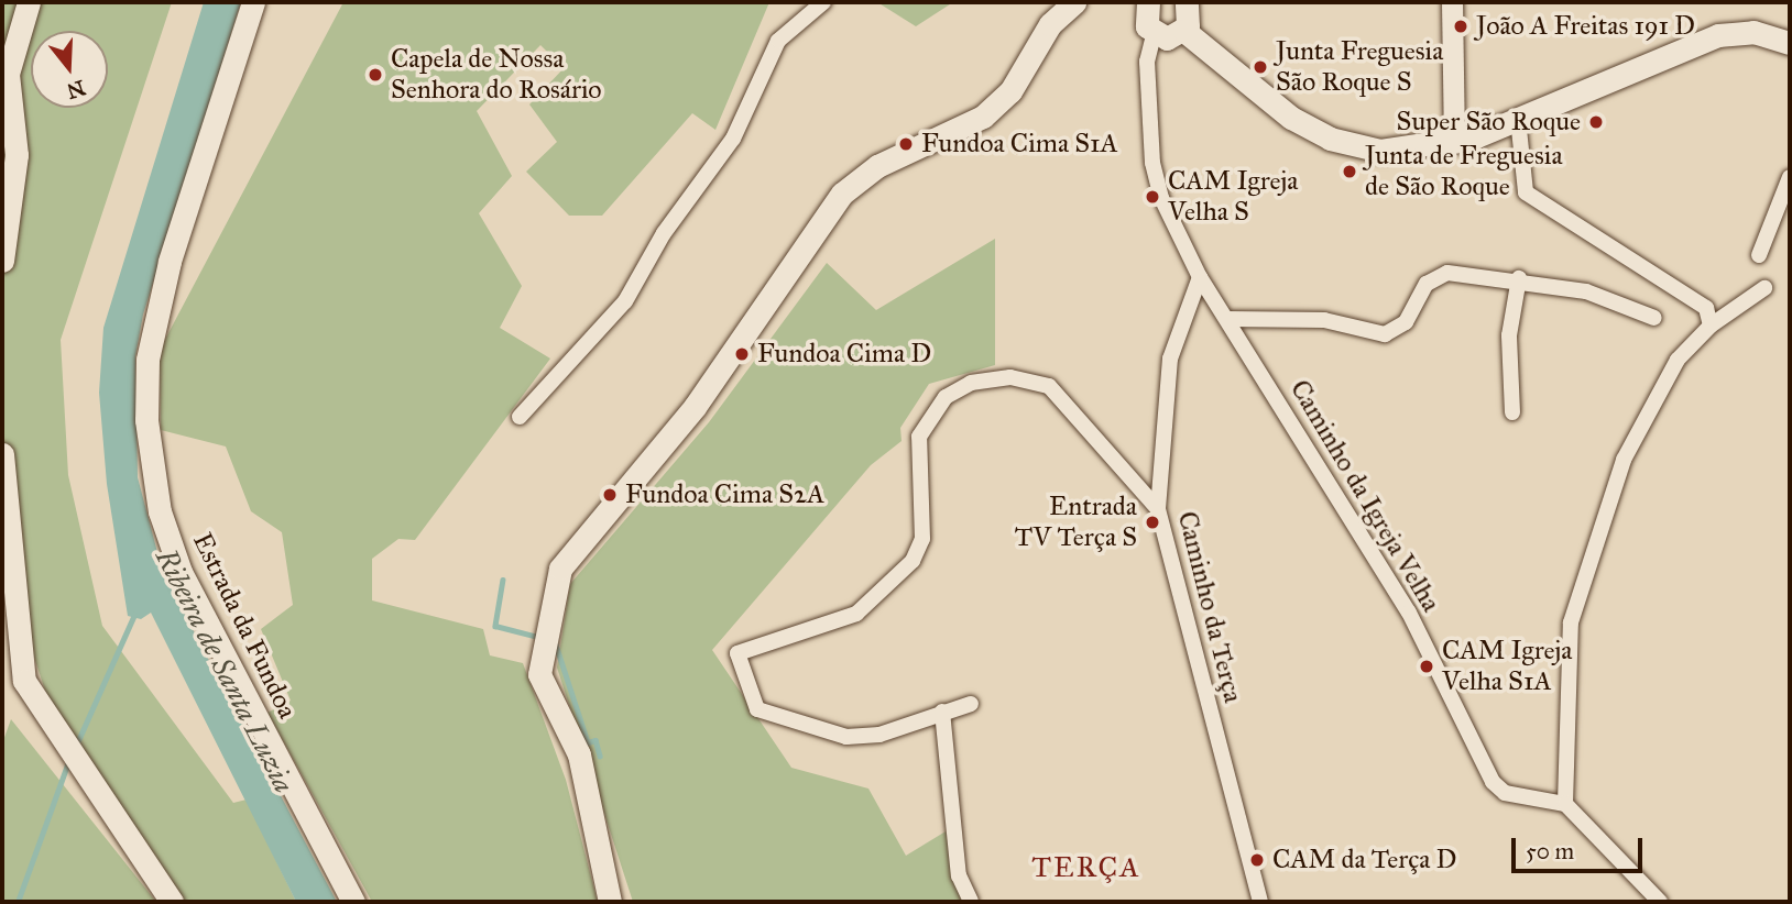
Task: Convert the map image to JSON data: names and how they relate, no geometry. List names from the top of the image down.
{
  "streets": {
    "main road": ["Estrada da Fundoa"],
    "street": ["Caminho da Igreja Velha", "Caminho da Terça"]
  },
  "crossings": [
    ["Caminho da Igreja Velha", "Caminho da Terça"]
  ],
  "districts": ["TERÇA"],
  "water": ["Ribeira de Santa Luzia"],
  "places": [
    "João A Freitas 191 D",
    "Junta Freguesia São Roque S",
    "Capela de Nossa Senhora do Rosário",
    "Super São Roque",
    "Fundoa Cima S1A",
    "Junta de Freguesia de São Roque",
    "CAM Igreja Velha S",
    "Fundoa Cima D",
    "Fundoa Cima S2A",
    "Entrada TV Terça S",
    "CAM Igreja Velha S1A",
    "CAM da Terça D"
  ],
  "scale_bar": "50 m",
  "north": "bottom"
}
